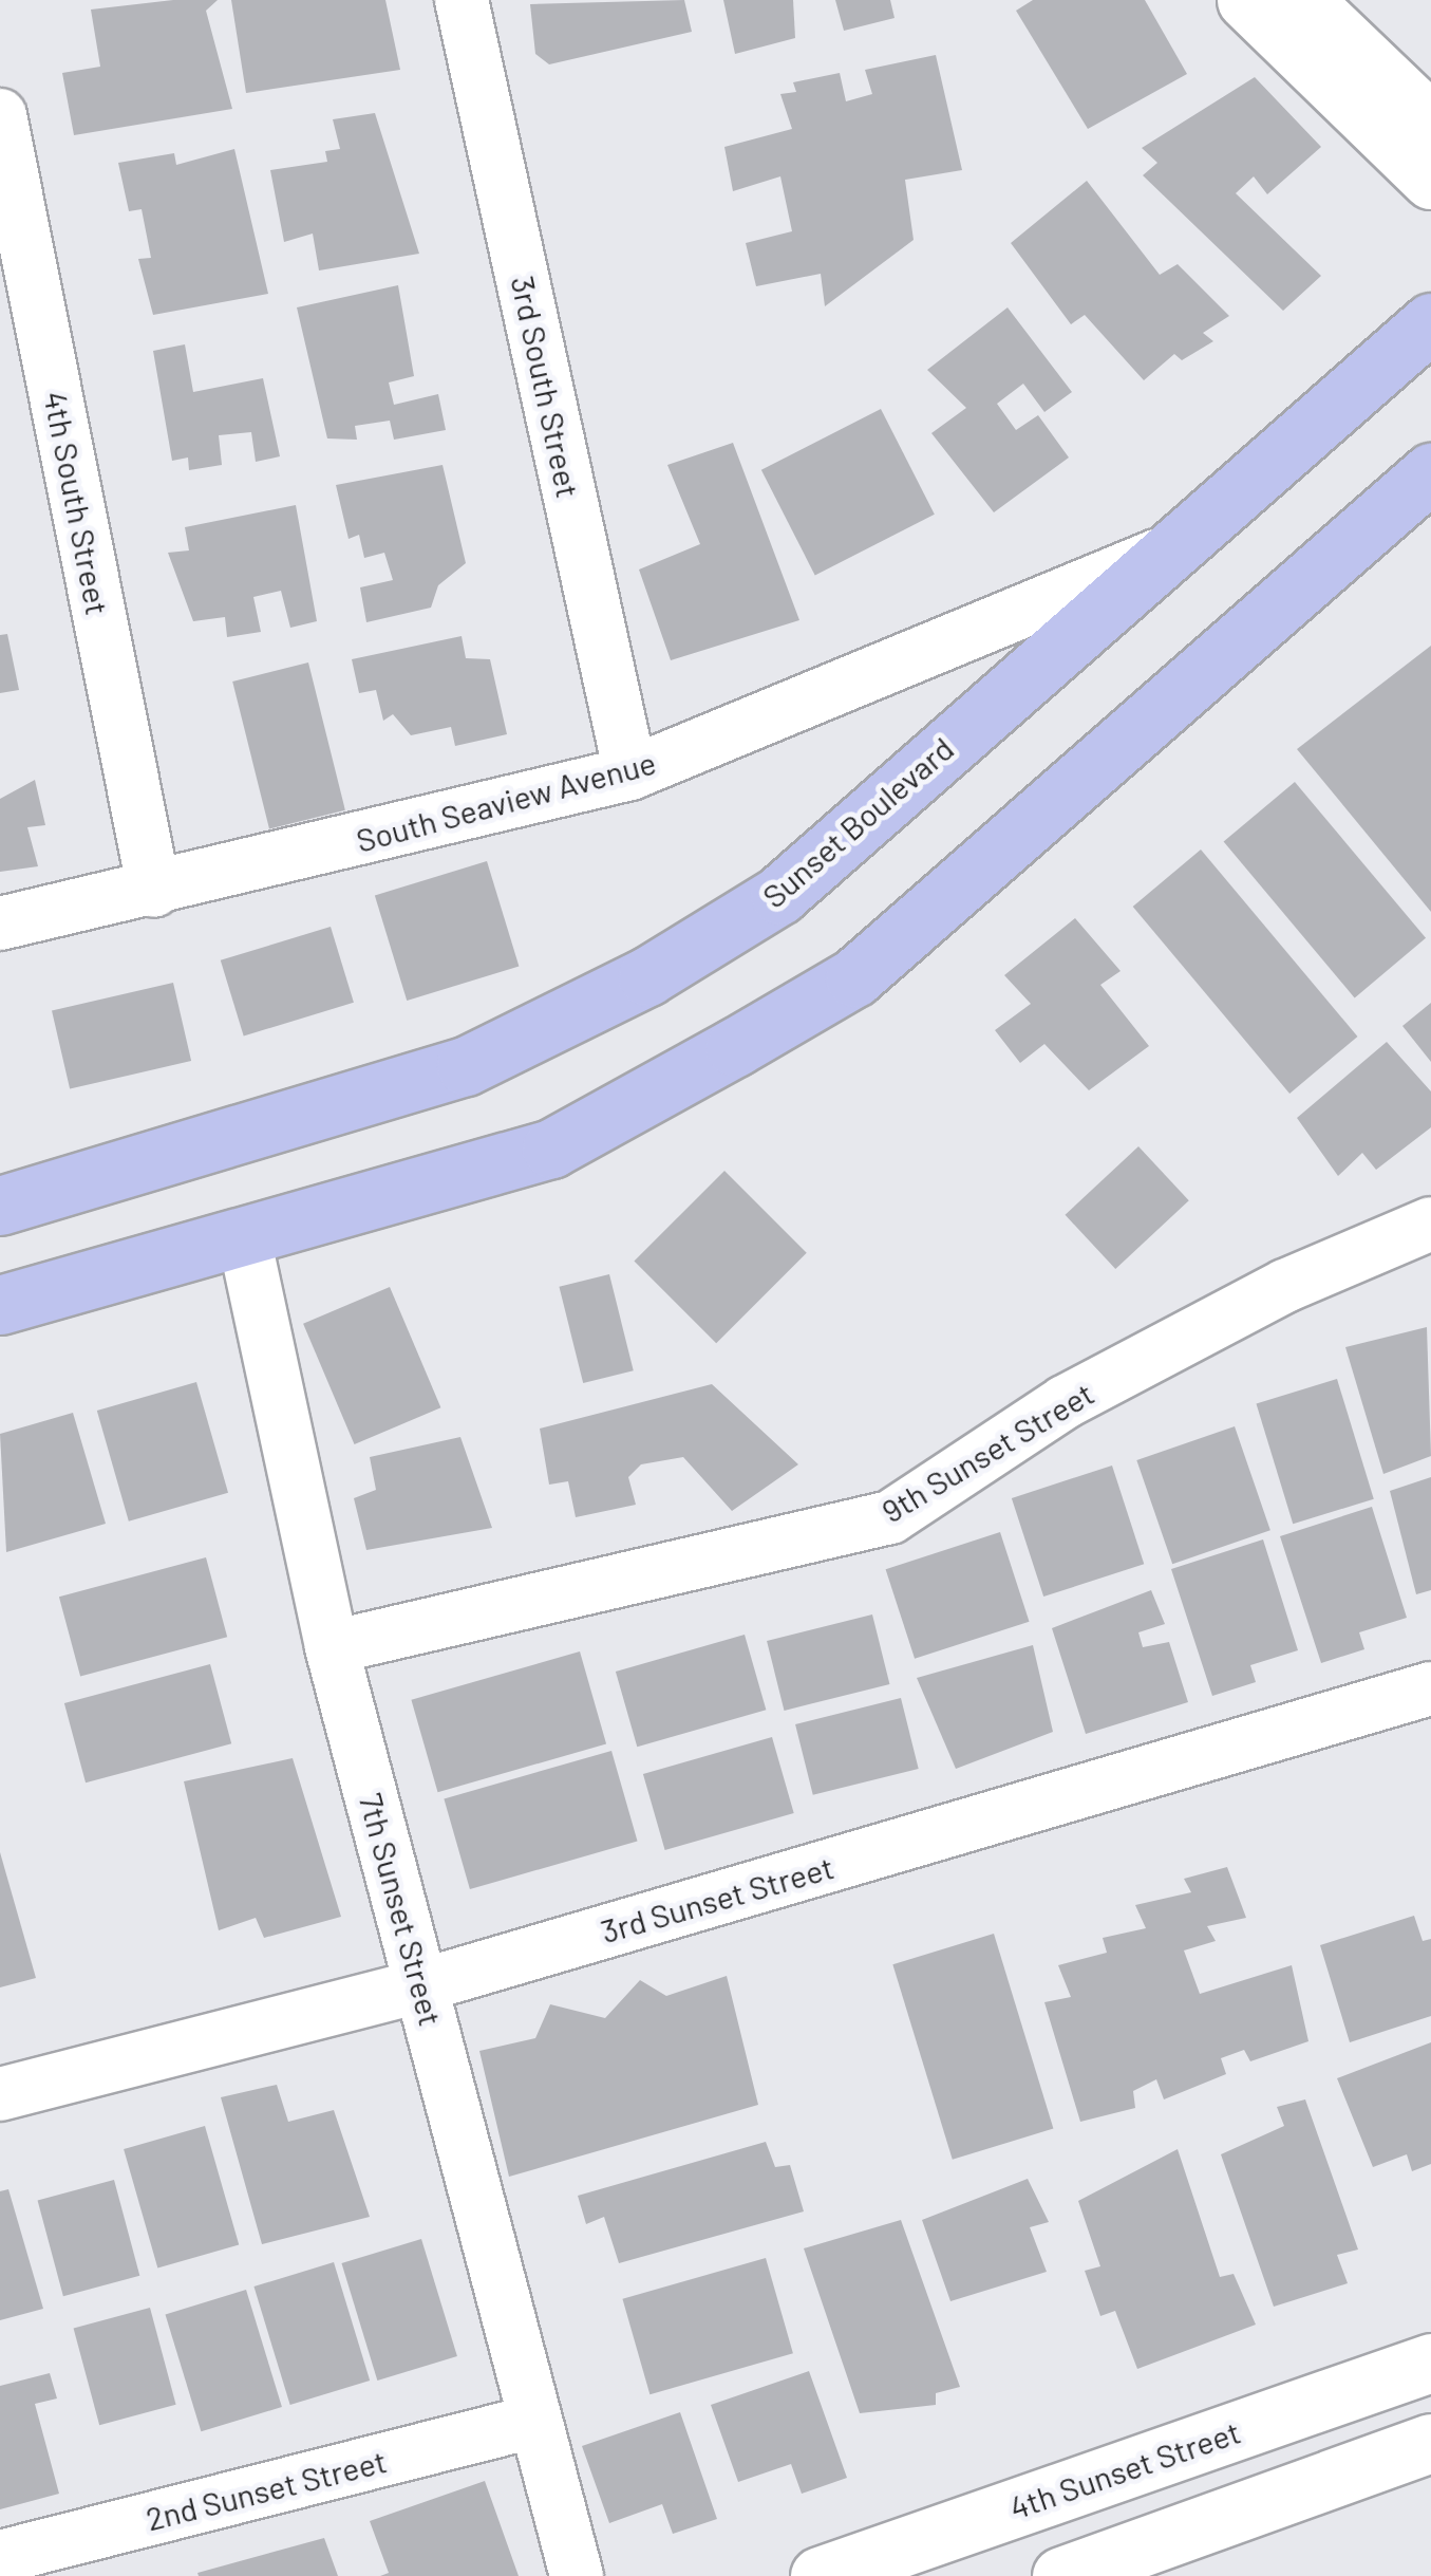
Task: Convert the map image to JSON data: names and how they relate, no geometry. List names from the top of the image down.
{
  "streets": {
    "main road": ["Sunset Boulevard"],
    "street": [
      "3rd South Street",
      "4th South Street",
      "South Seaview Avenue",
      "9th Sunset Street",
      "3rd Sunset Street",
      "7th Sunset Street",
      "4th Sunset Street",
      "2nd Sunset Street"
    ]
  },
  "crossings": [
    ["3rd South Street", "South Seaview Avenue"],
    ["4th South Street", "South Seaview Avenue"],
    ["South Seaview Avenue", "Sunset Boulevard"],
    ["9th Sunset Street", "7th Sunset Street"],
    ["3rd Sunset Street", "7th Sunset Street"],
    ["7th Sunset Street", "2nd Sunset Street"]
  ]
}
